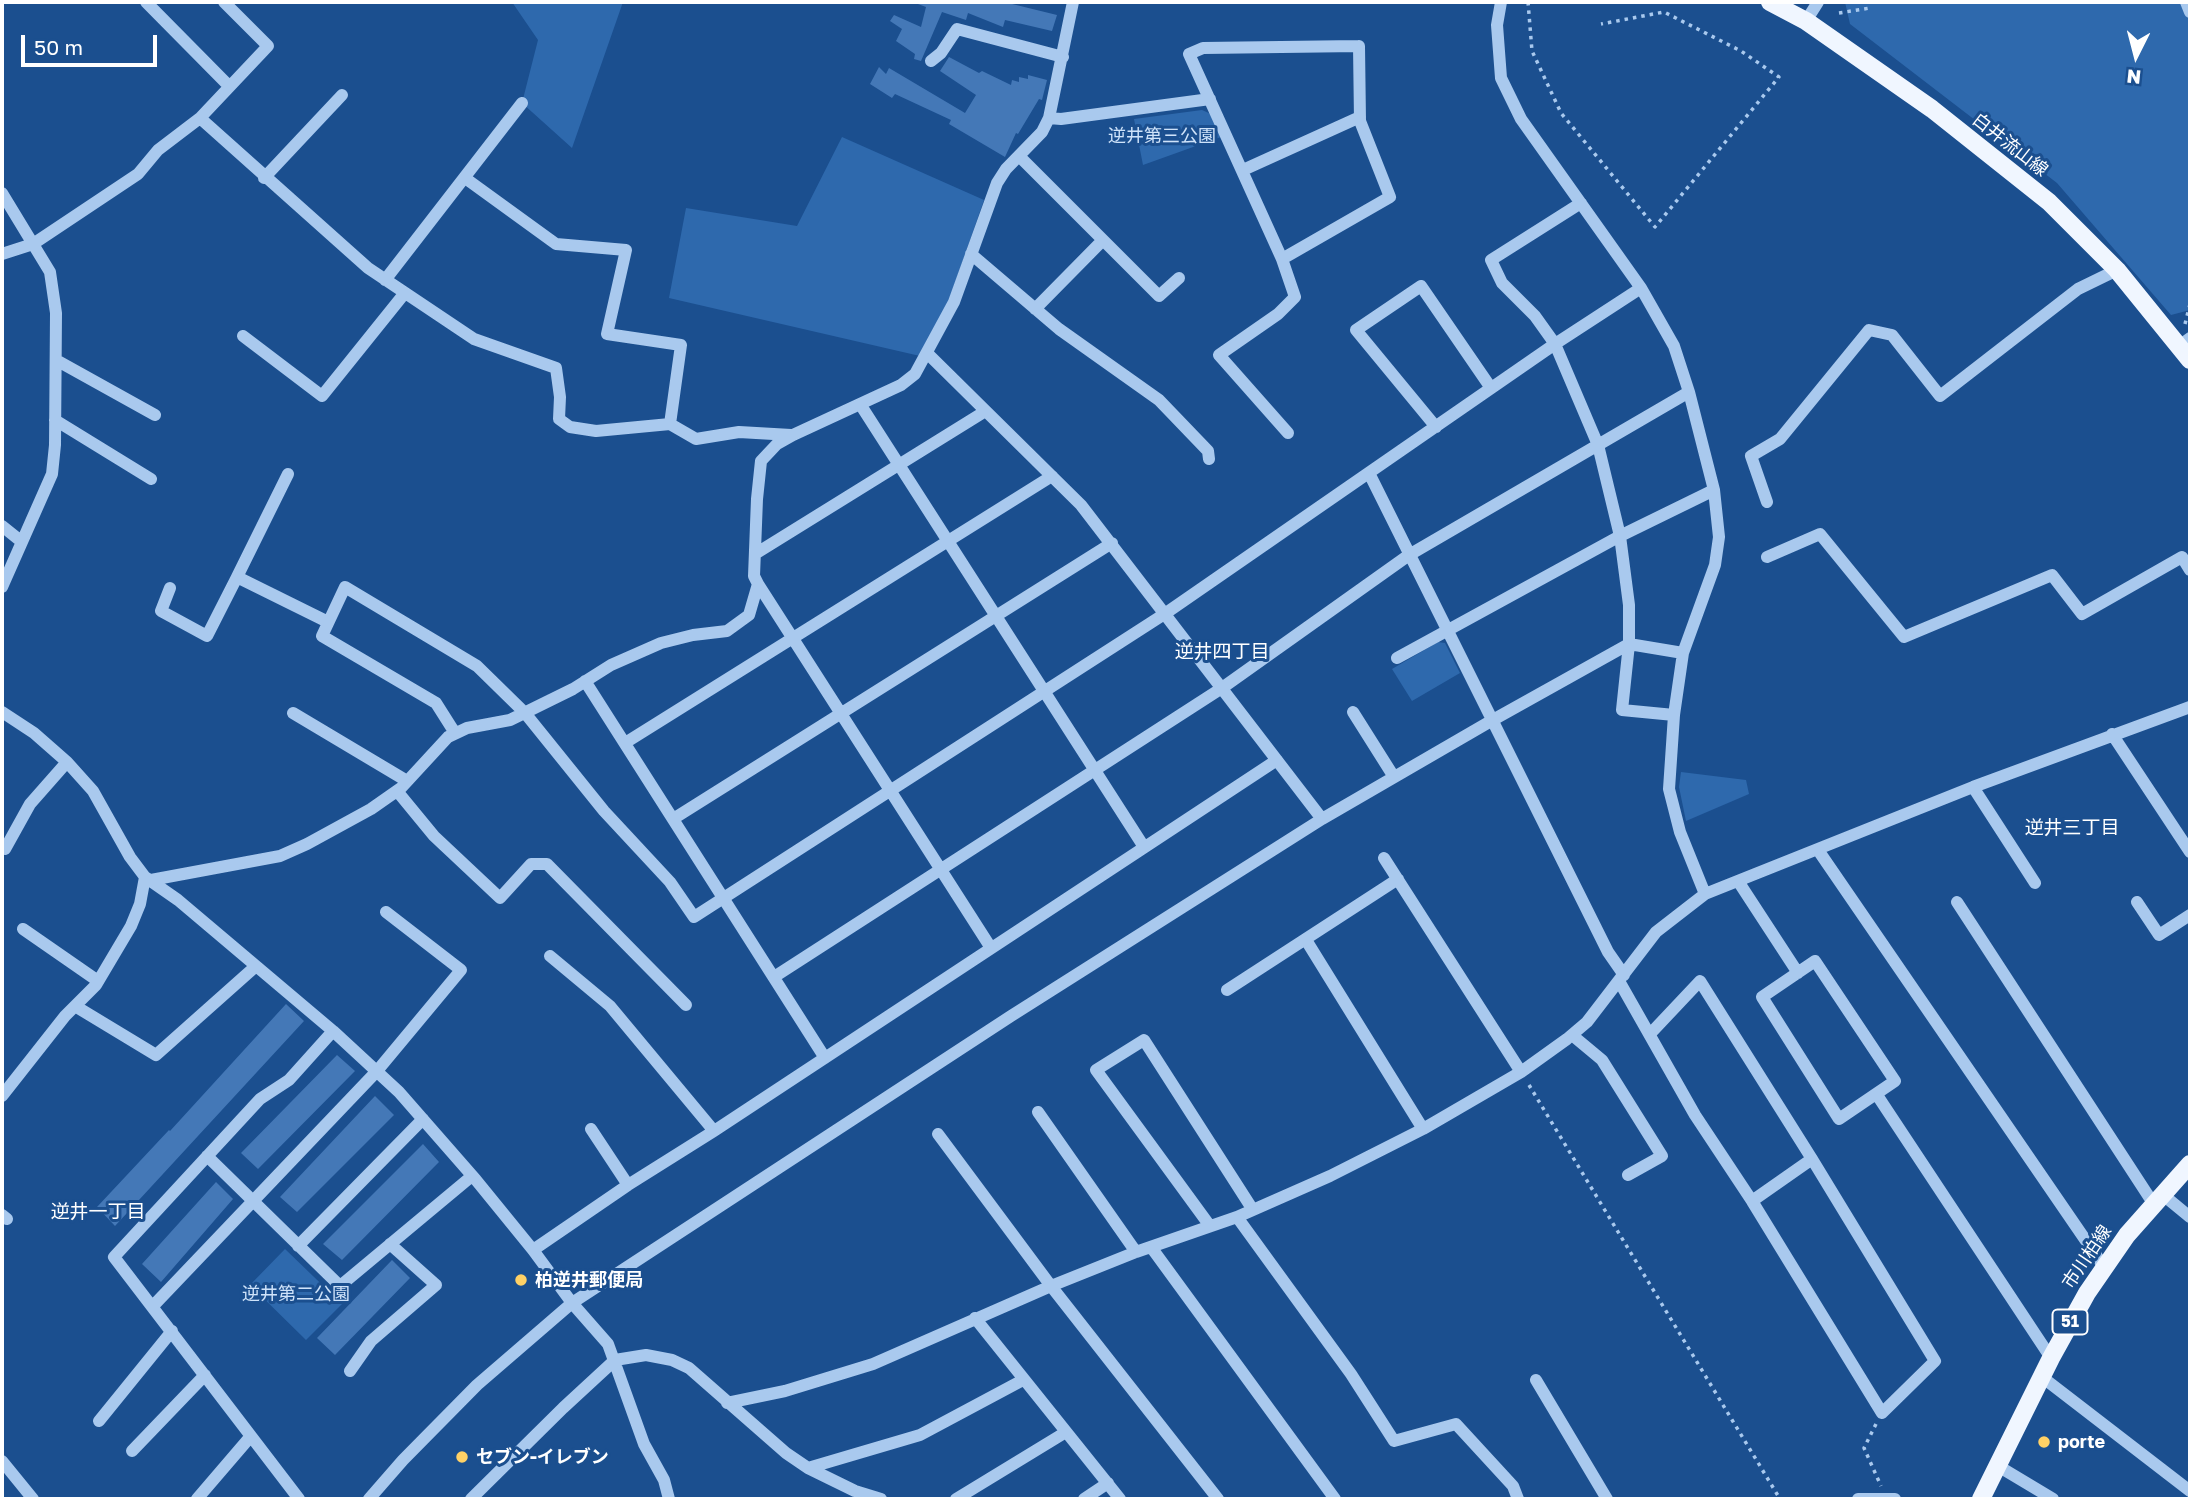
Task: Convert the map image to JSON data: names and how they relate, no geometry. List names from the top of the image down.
{
  "streets": {
    "main road": ["白井流山線", "市川柏線", "51"]
  },
  "districts": ["逆井四丁目", "逆井三丁目", "逆井一丁目"],
  "parks": ["逆井第三公園", "逆井第二公園"],
  "places": ["柏逆井郵便局", "porte", "セブン-イレブン"],
  "scale_bar": "50 m",
  "north": "bottom"
}
